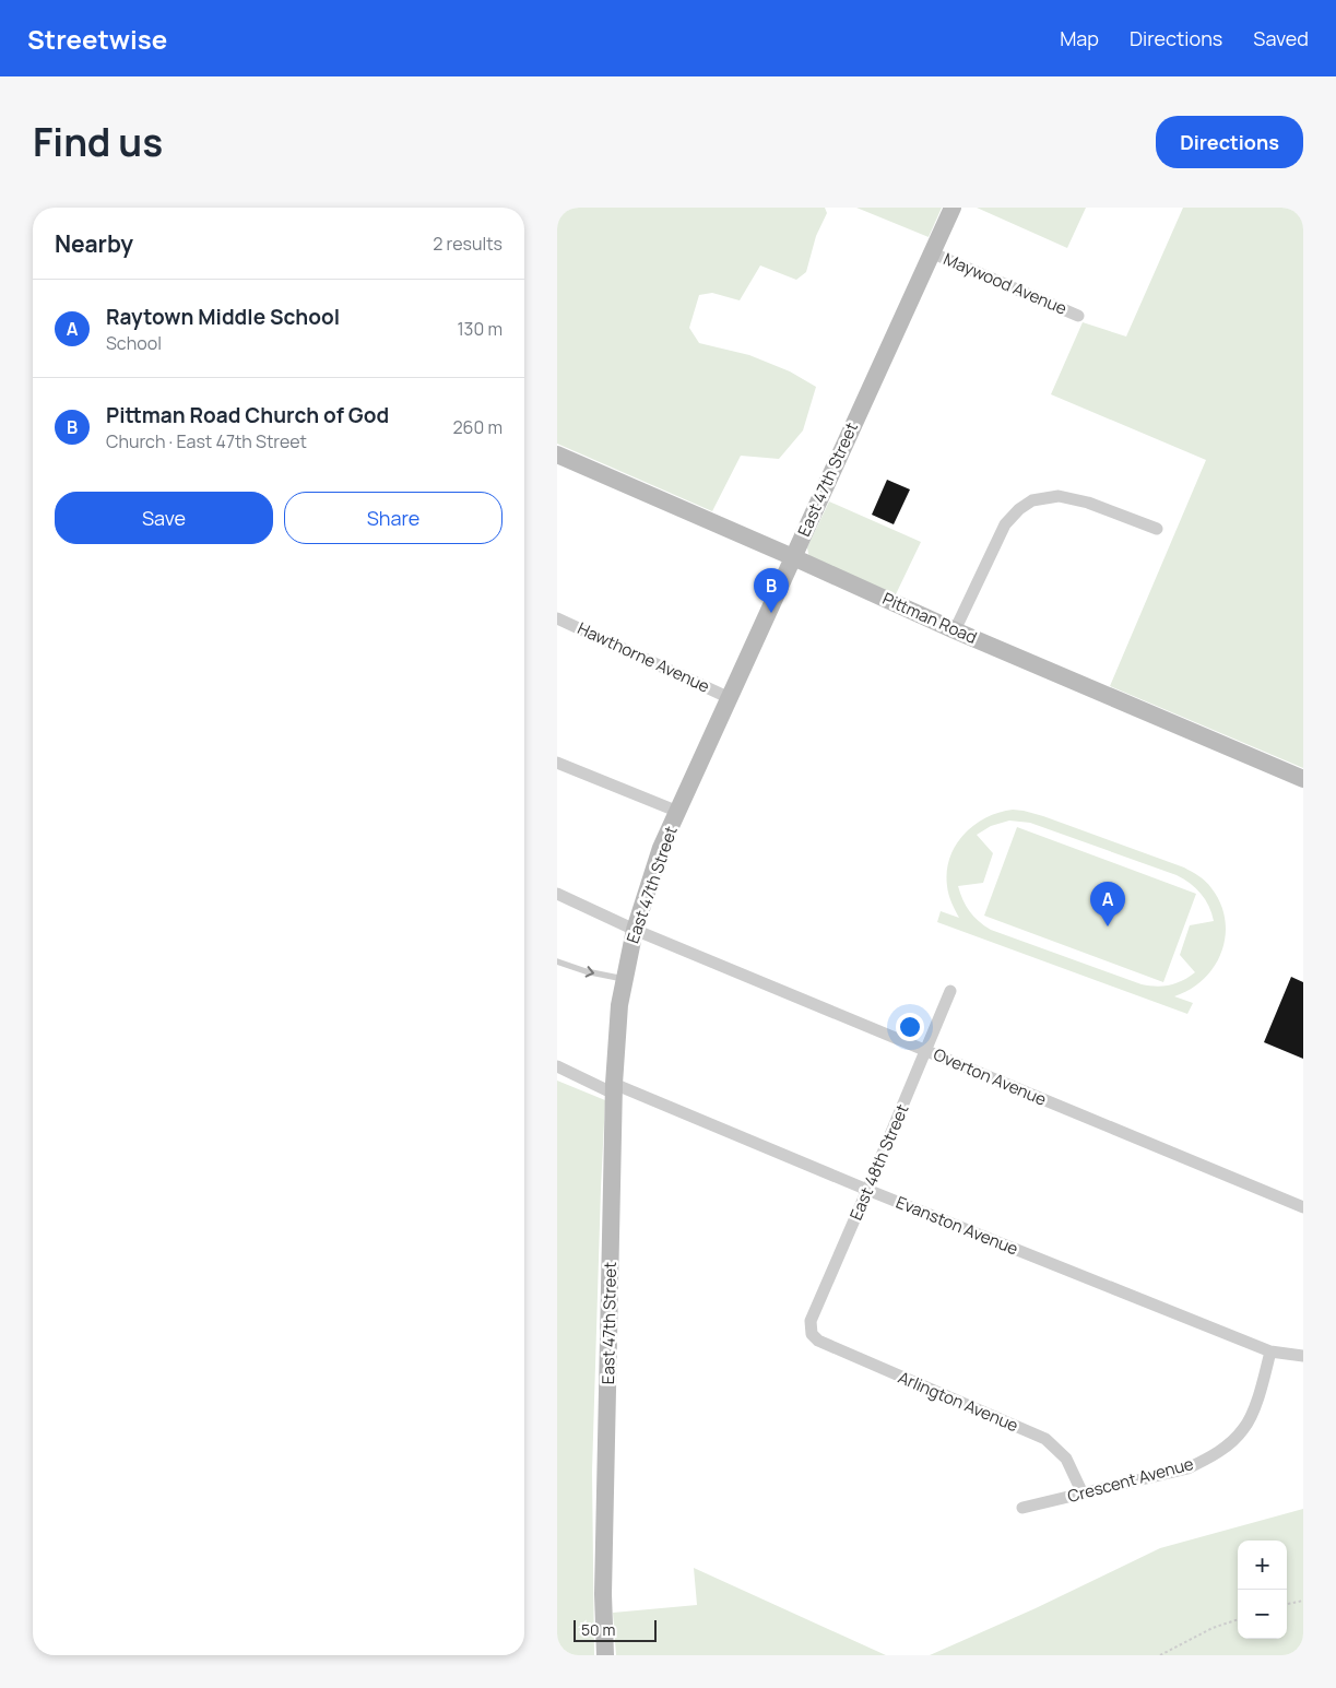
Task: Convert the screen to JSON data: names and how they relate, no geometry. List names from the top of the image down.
{
  "streets": {
    "main road": ["East 47th Street", "Pittman Road"],
    "street": [
      "Maywood Avenue",
      "Hawthorne Avenue",
      "Overton Avenue",
      "East 48th Street",
      "Evanston Avenue",
      "Arlington Avenue",
      "Crescent Avenue"
    ]
  },
  "crossings": [
    ["Maywood Avenue", "East 47th Street"],
    ["East 47th Street", "Pittman Road"],
    ["East 47th Street", "Hawthorne Avenue"],
    ["East 47th Street", "Overton Avenue"],
    ["East 47th Street", "Evanston Avenue"],
    ["Overton Avenue", "East 48th Street"],
    ["East 48th Street", "Evanston Avenue"],
    ["East 48th Street", "Arlington Avenue"],
    ["Evanston Avenue", "Crescent Avenue"],
    ["Arlington Avenue", "Crescent Avenue"]
  ],
  "scale_bar": "50 m",
  "page": {
    "header": "Streetwise",
    "nav": ["Map", "Directions", "Saved"],
    "title": "Find us",
    "buttons": [
      "Directions",
      ["Save", "Share"]
    ],
    "heading": ["Nearby", "2 results"],
    "list": [
      {
        "mark": "A",
        "name": "Raytown Middle School",
        "note": "School",
        "value": "130 m"
      },
      {
        "mark": "B",
        "name": "Pittman Road Church of God",
        "note": "Church · East 47th Street",
        "value": "260 m"
      }
    ],
    "pins": ["B", "A"],
    "map_buttons": ["+", "−"],
    "scale": "50 m"
  }
}
